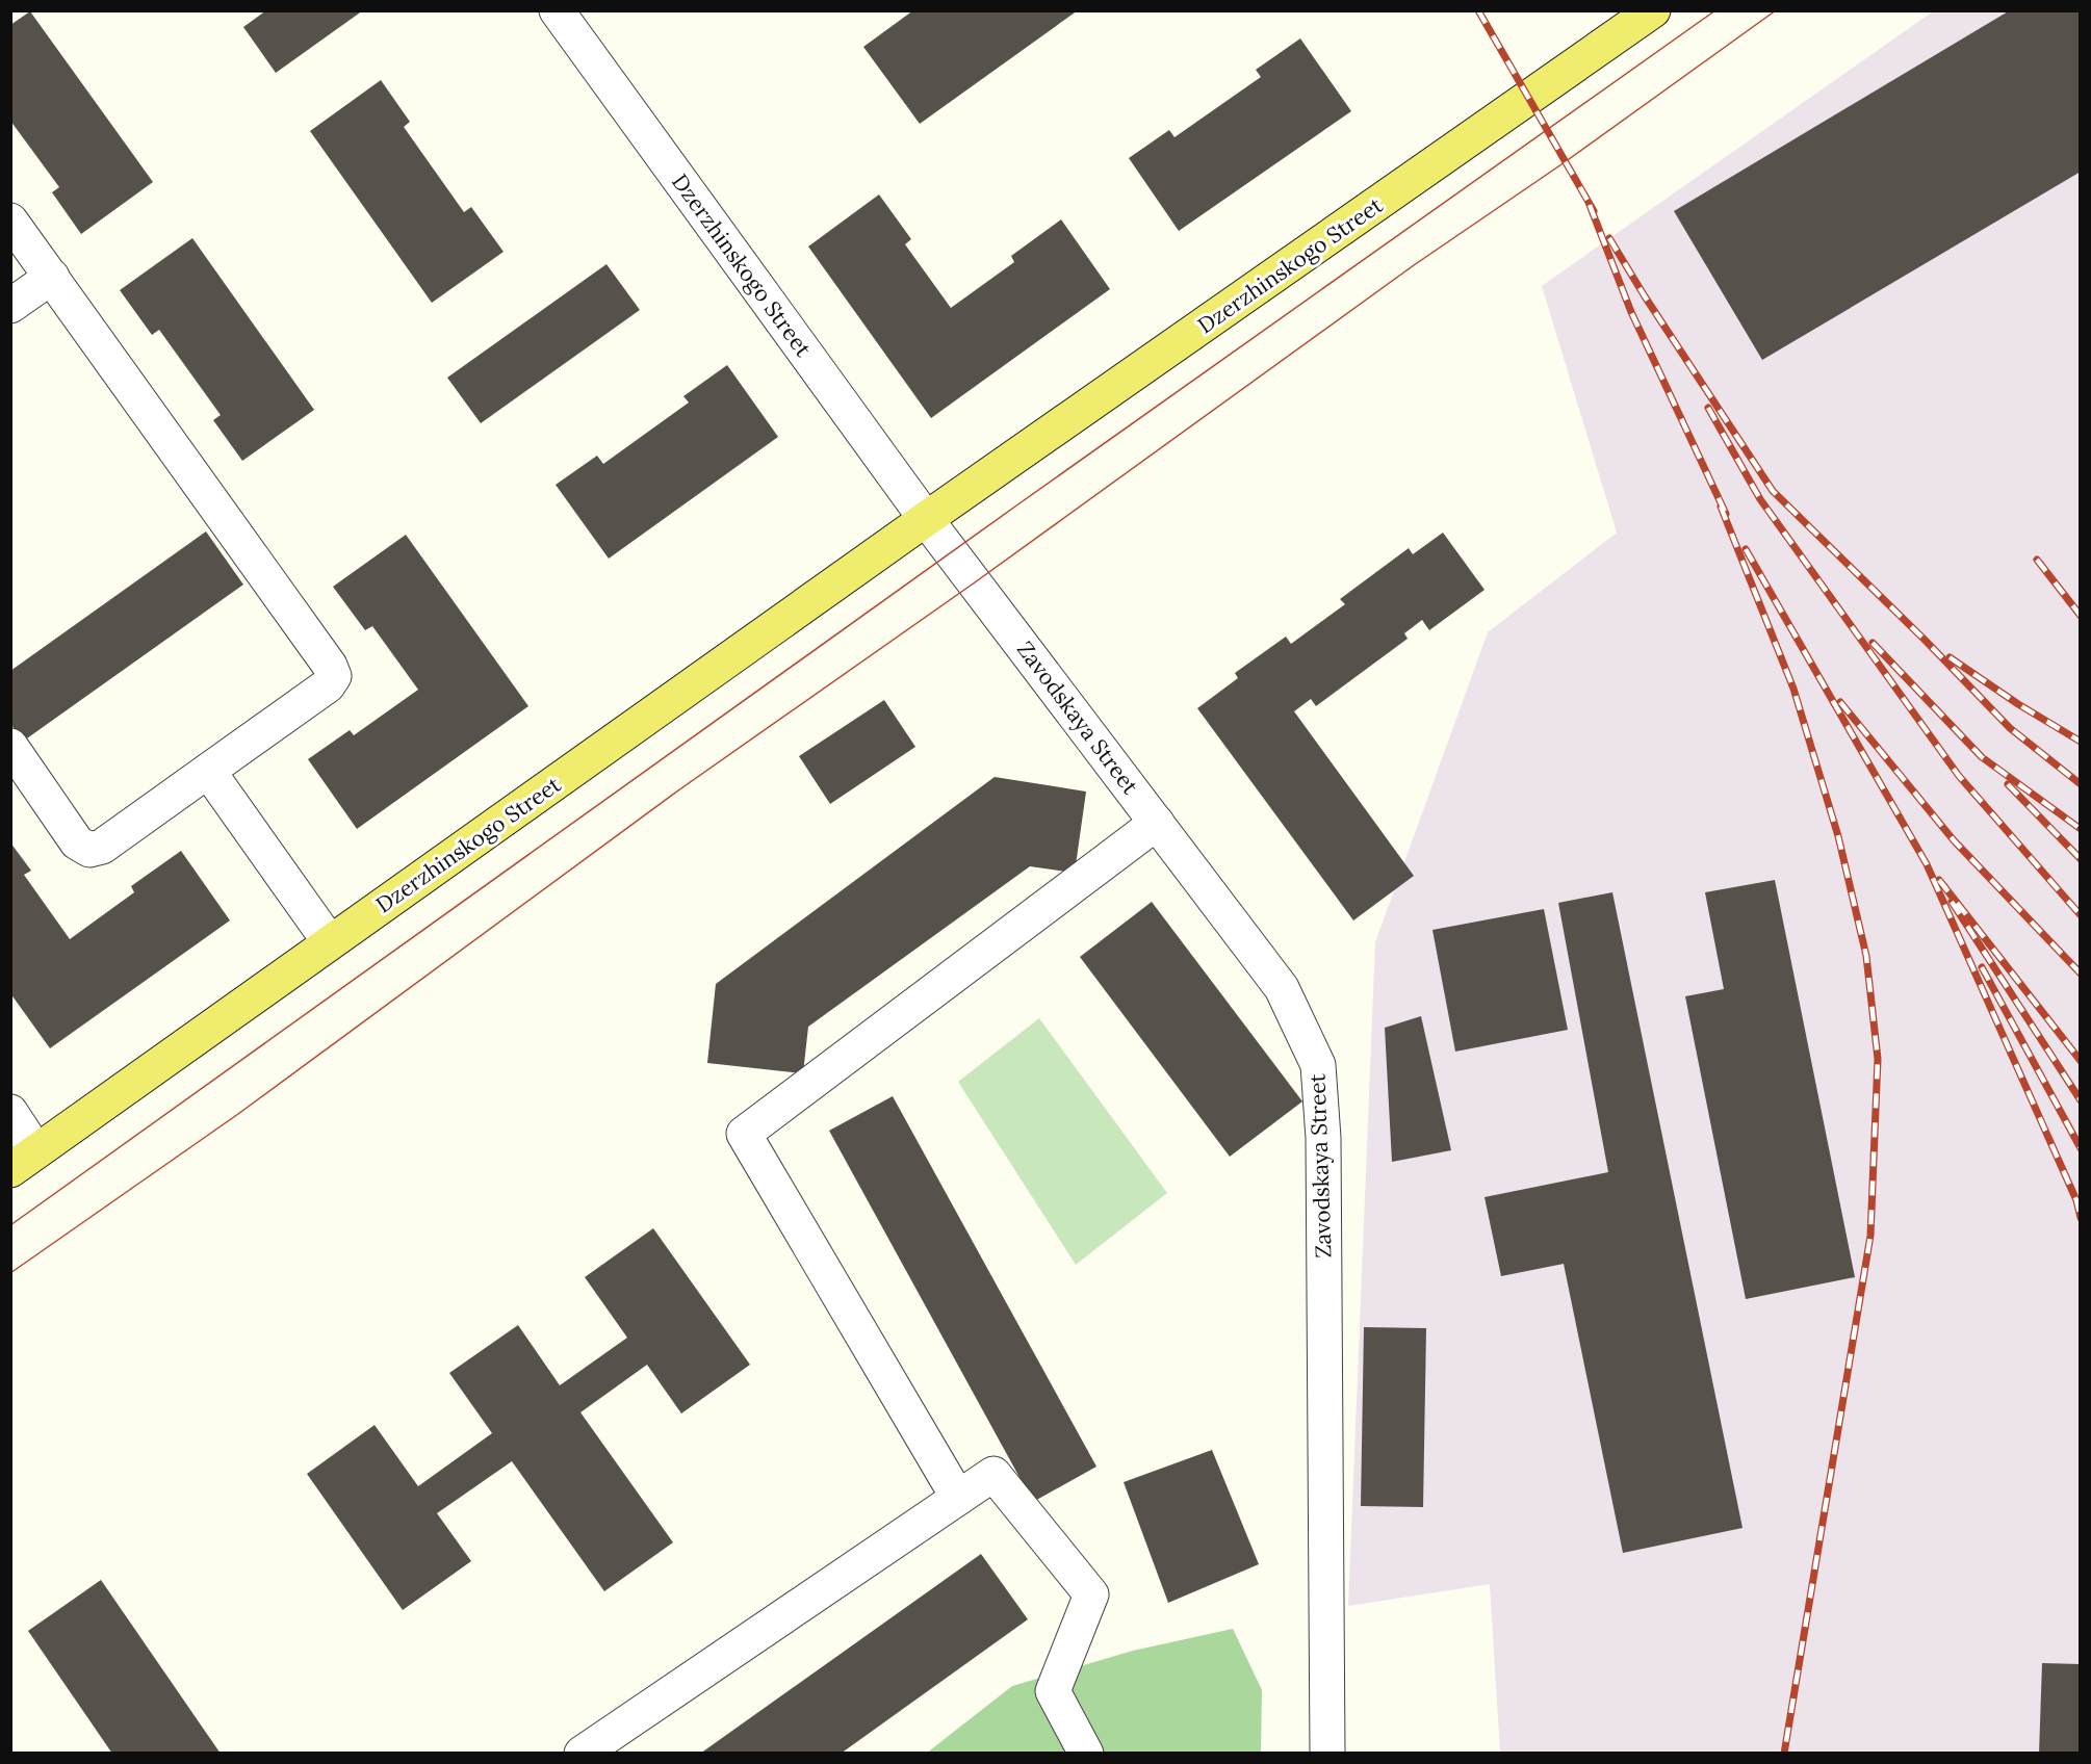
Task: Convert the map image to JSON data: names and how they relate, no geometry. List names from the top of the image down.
{
  "streets": {
    "main road": ["Dzerzhinskogo Street"],
    "street": ["Zavodskaya Street"]
  },
  "crossings": [
    ["Dzerzhinskogo Street", "Zavodskaya Street"]
  ]
}
